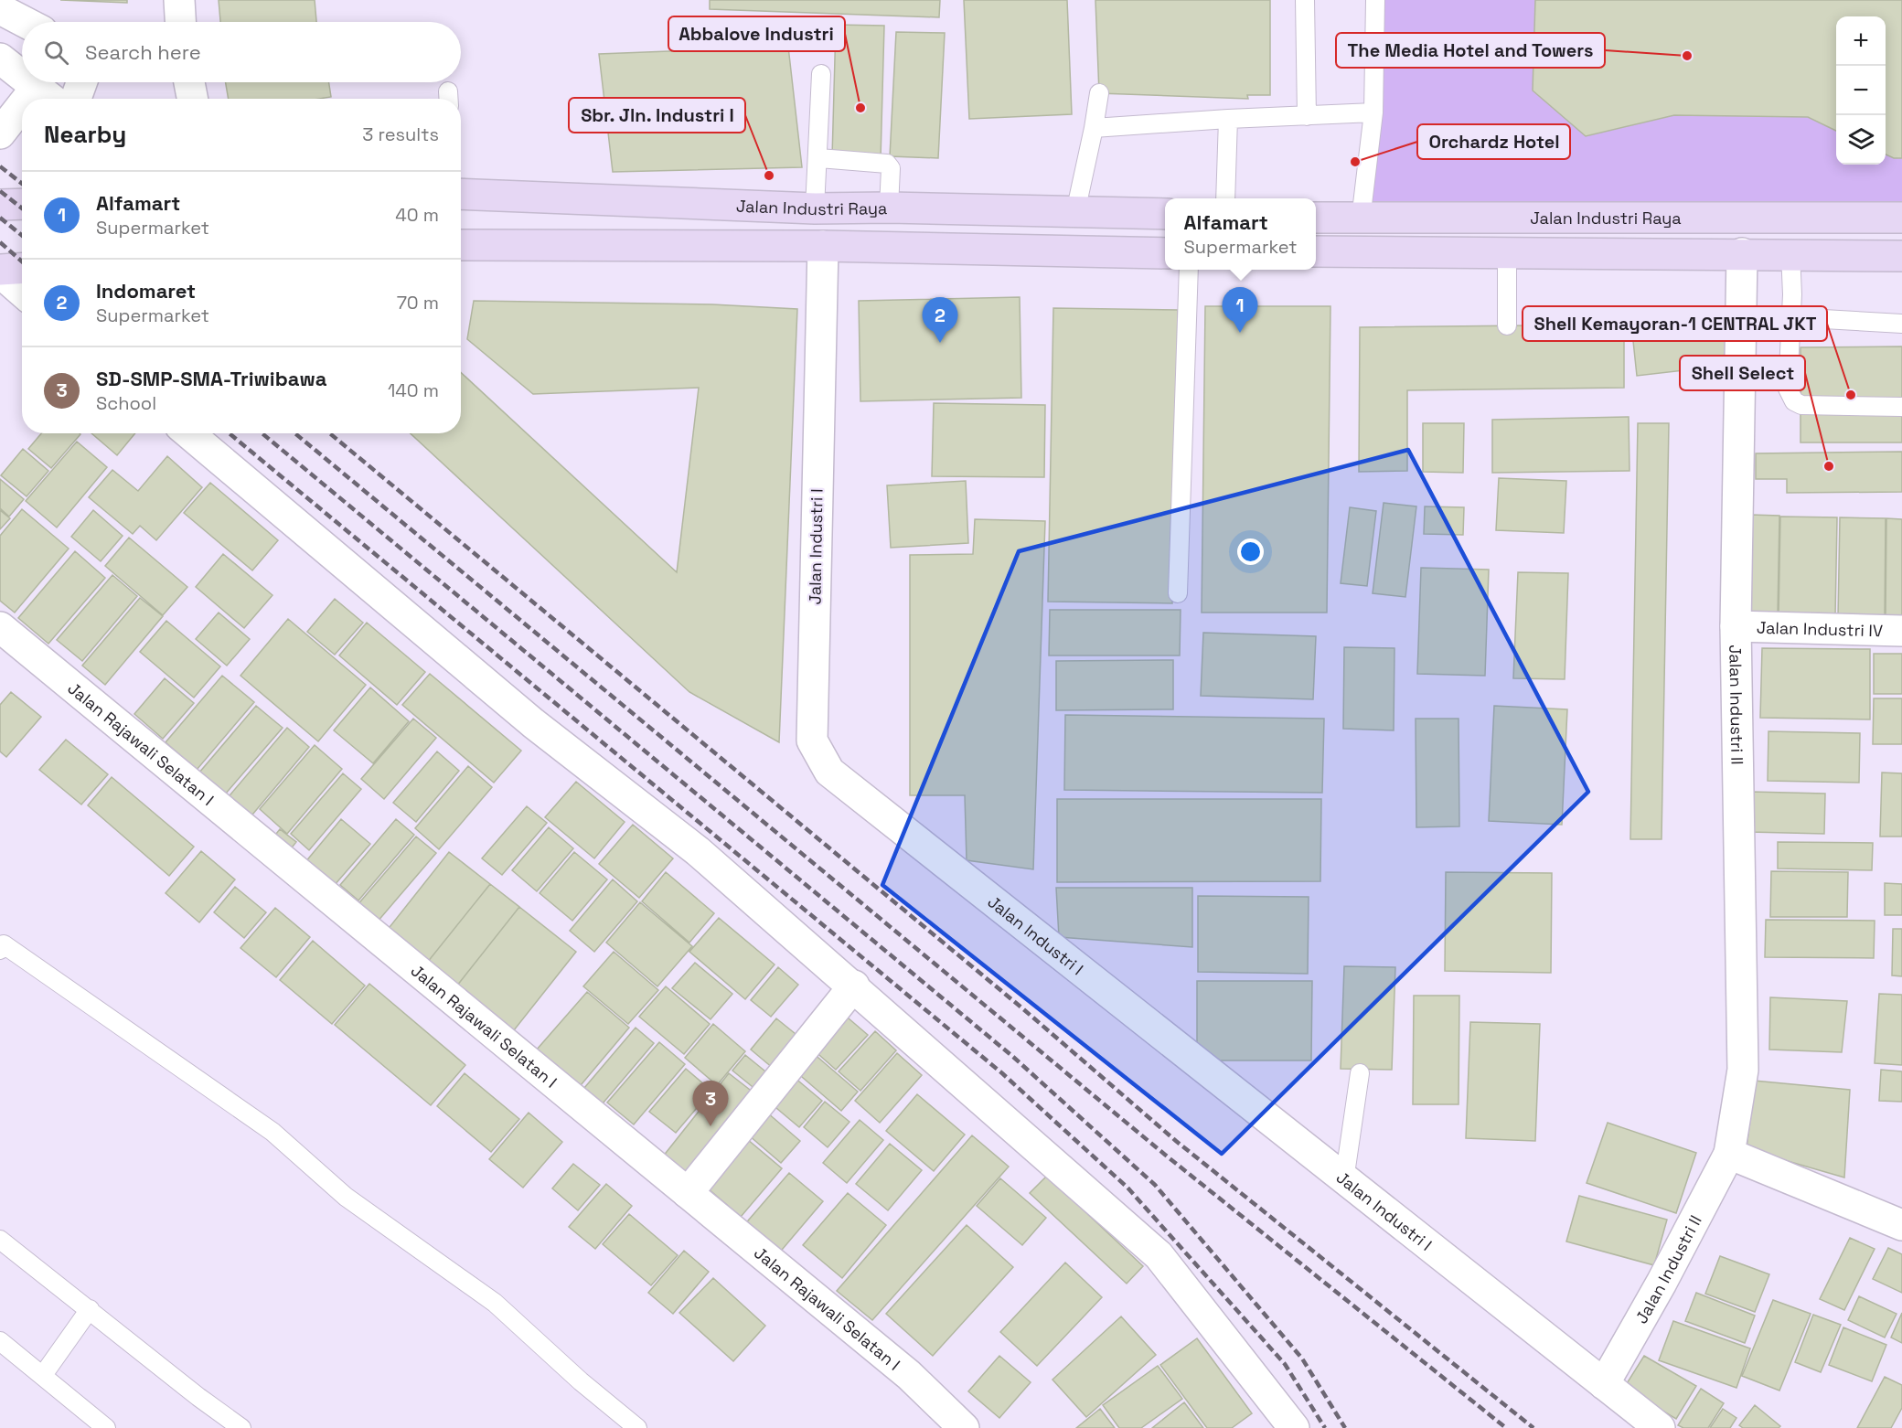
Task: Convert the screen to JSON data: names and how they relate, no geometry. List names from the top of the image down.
{
  "streets": {
    "main road": ["Jalan Industri Raya"],
    "street": [
      "Jalan Industri I",
      "Jalan Industri IV",
      "Jalan Industri II",
      "Jalan Rajawali Selatan I"
    ]
  },
  "crossings": [
    ["Jalan Industri I", "Jalan Industri II"],
    ["Jalan Industri IV", "Jalan Industri II"]
  ],
  "places": [
    "The Media Hotel and Towers",
    "Abbalove Industri",
    "Orchardz Hotel",
    "Sbr. Jln. Industri I",
    "Shell Kemayoran-1 CENTRAL JKT",
    "Shell Select"
  ],
  "page": {
    "map_buttons": ["+", "−"],
    "search": "Search here",
    "heading": ["Nearby", "3 results"],
    "list": [
      {
        "mark": "1",
        "name": "Alfamart",
        "note": "Supermarket",
        "value": "40 m"
      },
      {
        "mark": "2",
        "name": "Indomaret",
        "note": "Supermarket",
        "value": "70 m"
      },
      {
        "mark": "3",
        "name": "SD-SMP-SMA-Triwibawa",
        "note": "School",
        "value": "140 m"
      }
    ],
    "popup": ["Alfamart", "Supermarket"],
    "pins": ["1", "2", "3"]
  }
}
